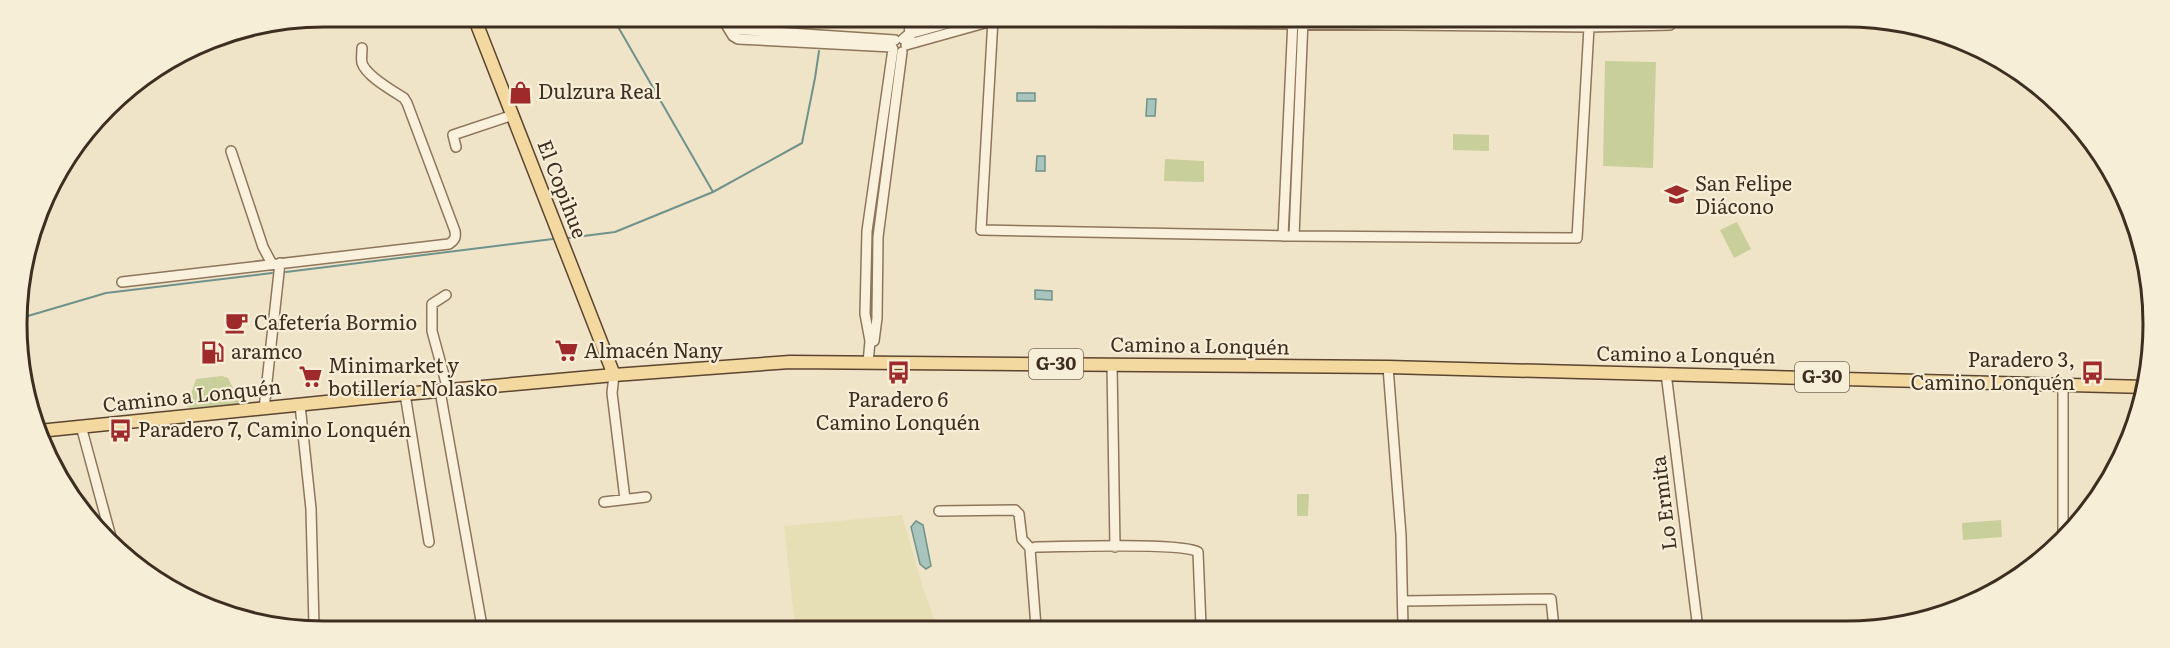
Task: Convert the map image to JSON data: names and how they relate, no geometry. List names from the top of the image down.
{
  "streets": {
    "main road": ["El Copihue", "Camino a Lonquén", "G-30"],
    "street": ["Lo Ermita"]
  },
  "crossings": [
    ["El Copihue", "Camino a Lonquén"],
    ["Camino a Lonquén", "Lo Ermita"]
  ],
  "places": {
    "shop": ["Dulzura Real"],
    "school or university": ["San Felipe Diácono"],
    "cafe": ["Cafetería Bormio"],
    "supermarket": ["Almacén Nany", "Minimarket y botillería Nolasko"],
    "fuel station": ["aramco"],
    "bus stop": ["Paradero 6 Camino Lonquén", "Paradero 3, Camino Lonquén", "Paradero 7, Camino Lonquén"]
  }
}
